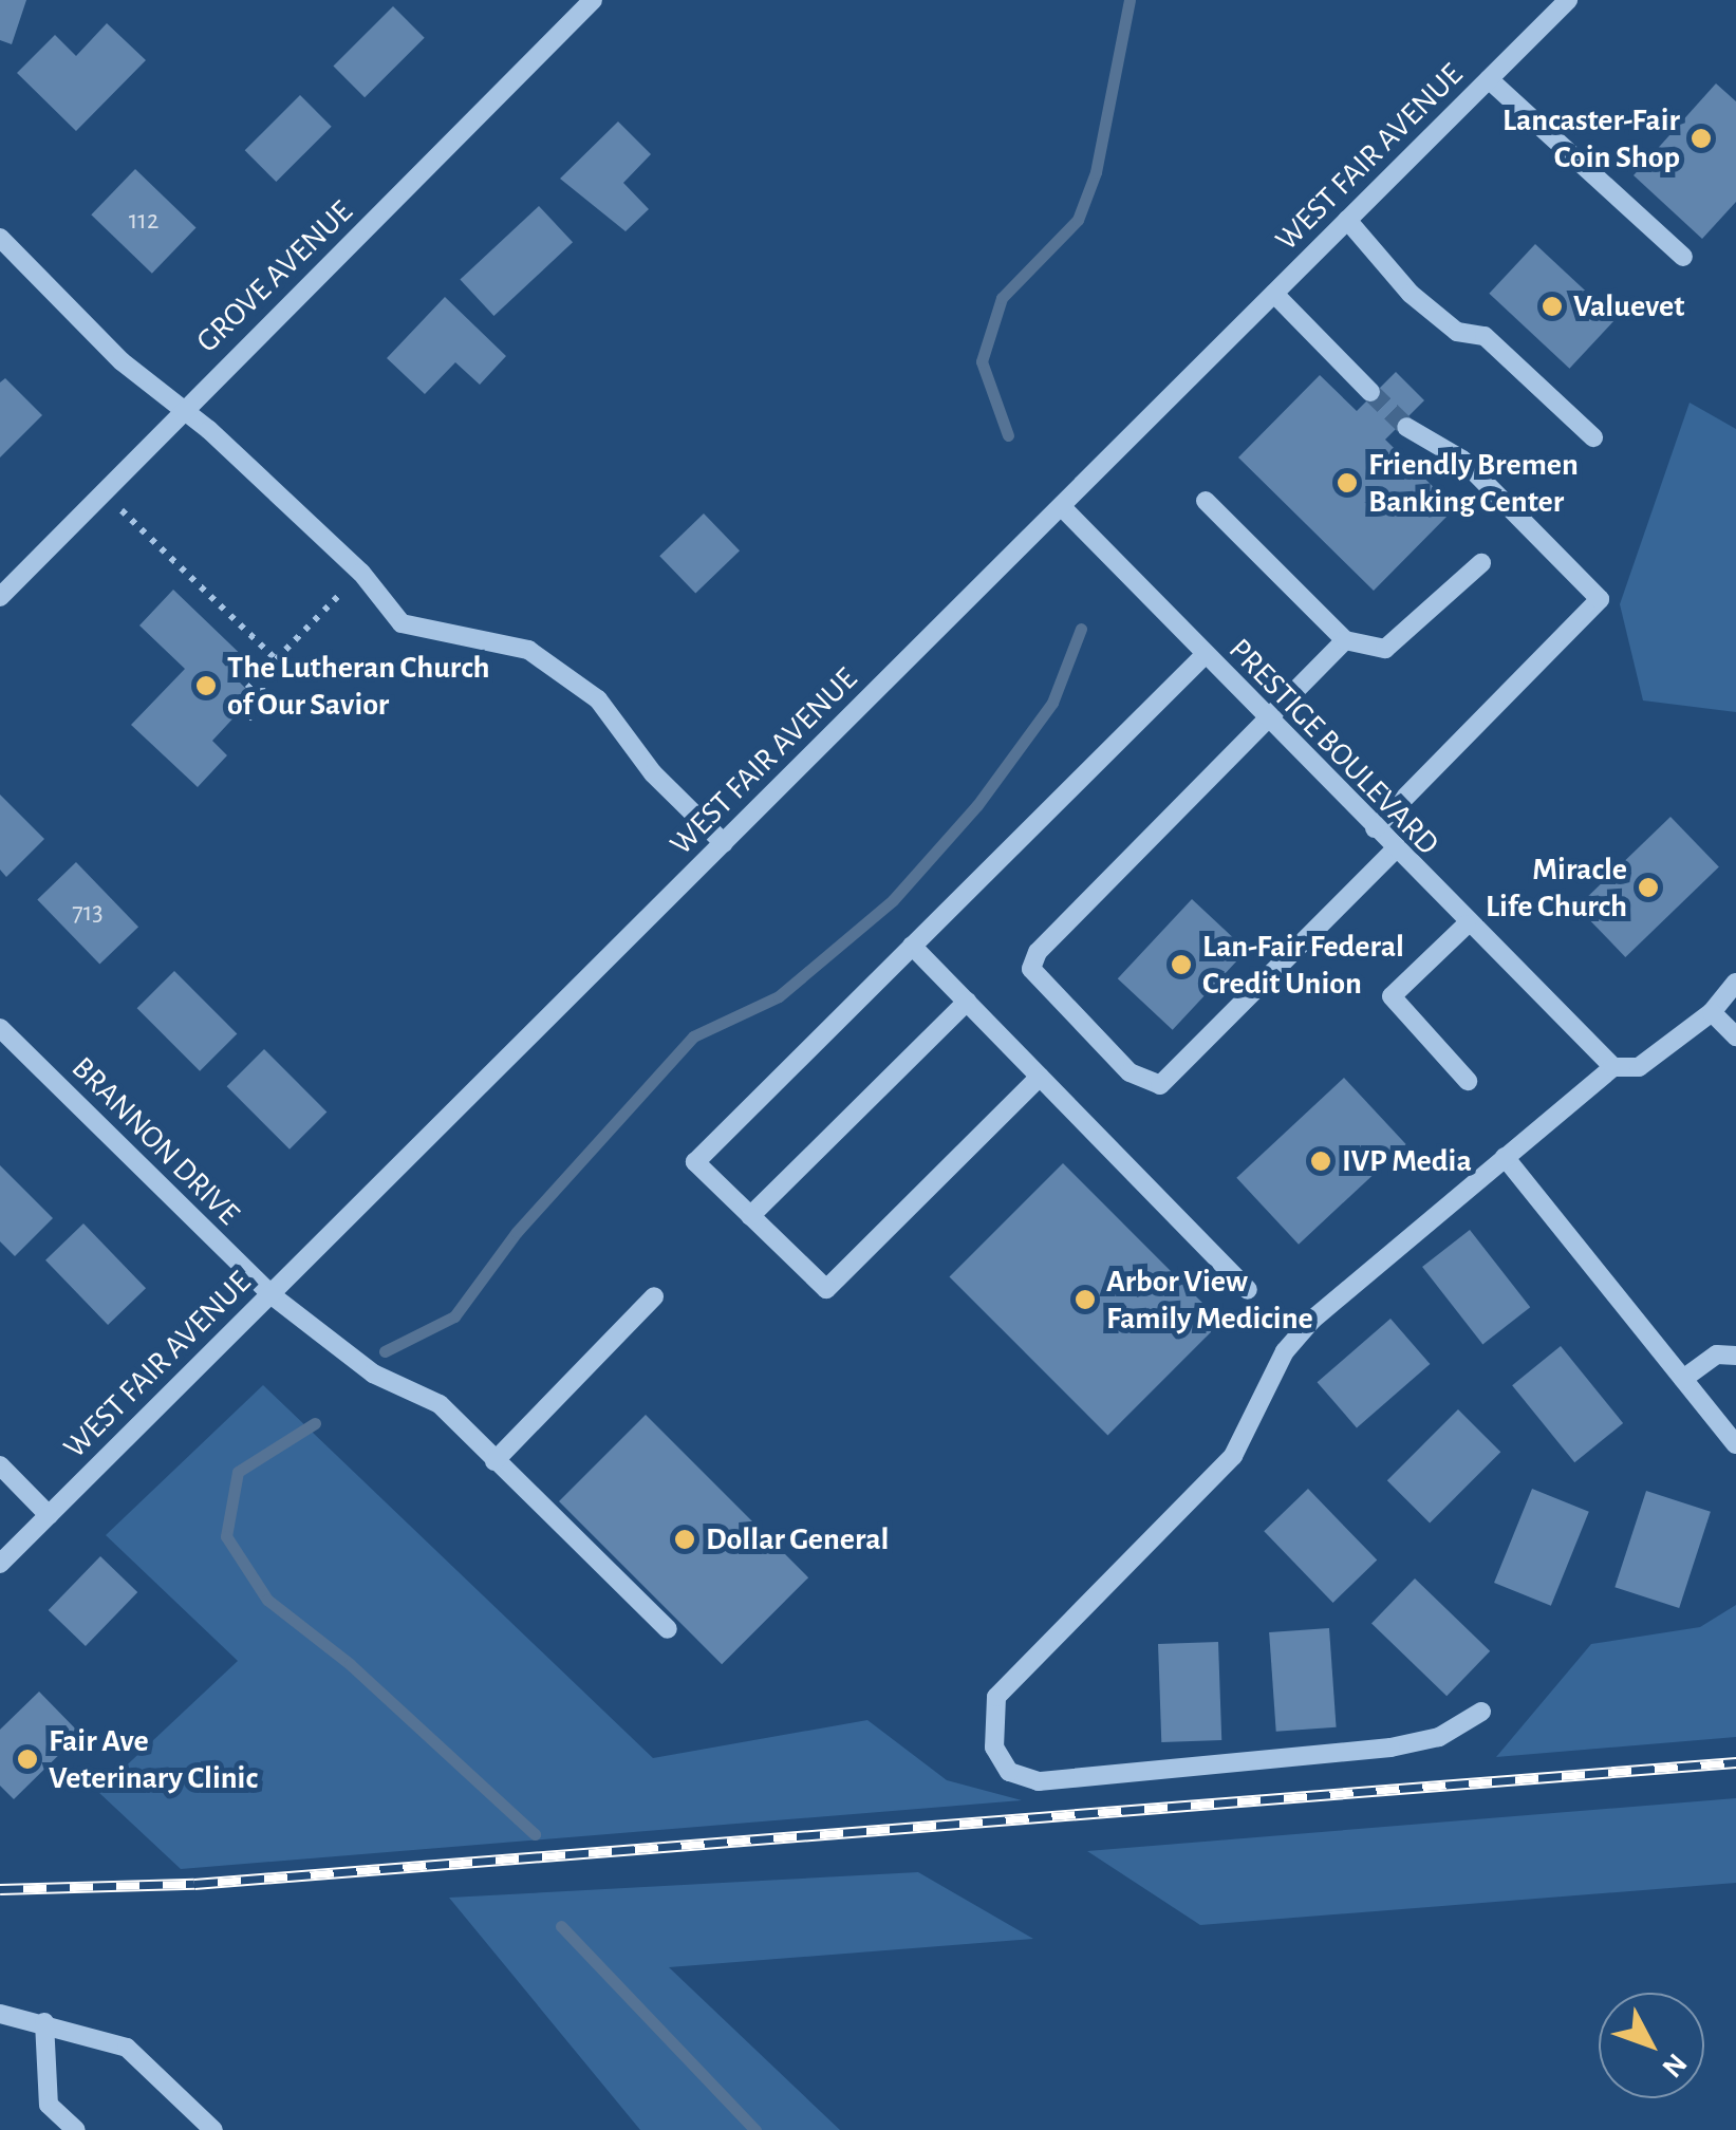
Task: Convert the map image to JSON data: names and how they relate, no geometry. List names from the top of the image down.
{
  "streets": {
    "street": [
      "WEST FAIR AVENUE",
      "GROVE AVENUE",
      "PRESTIGE BOULEVARD",
      "BRANNON DRIVE"
    ]
  },
  "crossings": [
    ["WEST FAIR AVENUE", "PRESTIGE BOULEVARD"],
    ["WEST FAIR AVENUE", "BRANNON DRIVE"]
  ],
  "places": [
    "Lancaster-Fair Coin Shop",
    "Valuevet",
    "Friendly Bremen Banking Center",
    "The Lutheran Church of Our Savior",
    "Miracle Life Church",
    "Lan-Fair Federal Credit Union",
    "IVP Media",
    "Arbor View Family Medicine",
    "Dollar General",
    "Fair Ave Veterinary Clinic"
  ],
  "house_numbers": ["112", "713"],
  "north": "bottom right"
}
